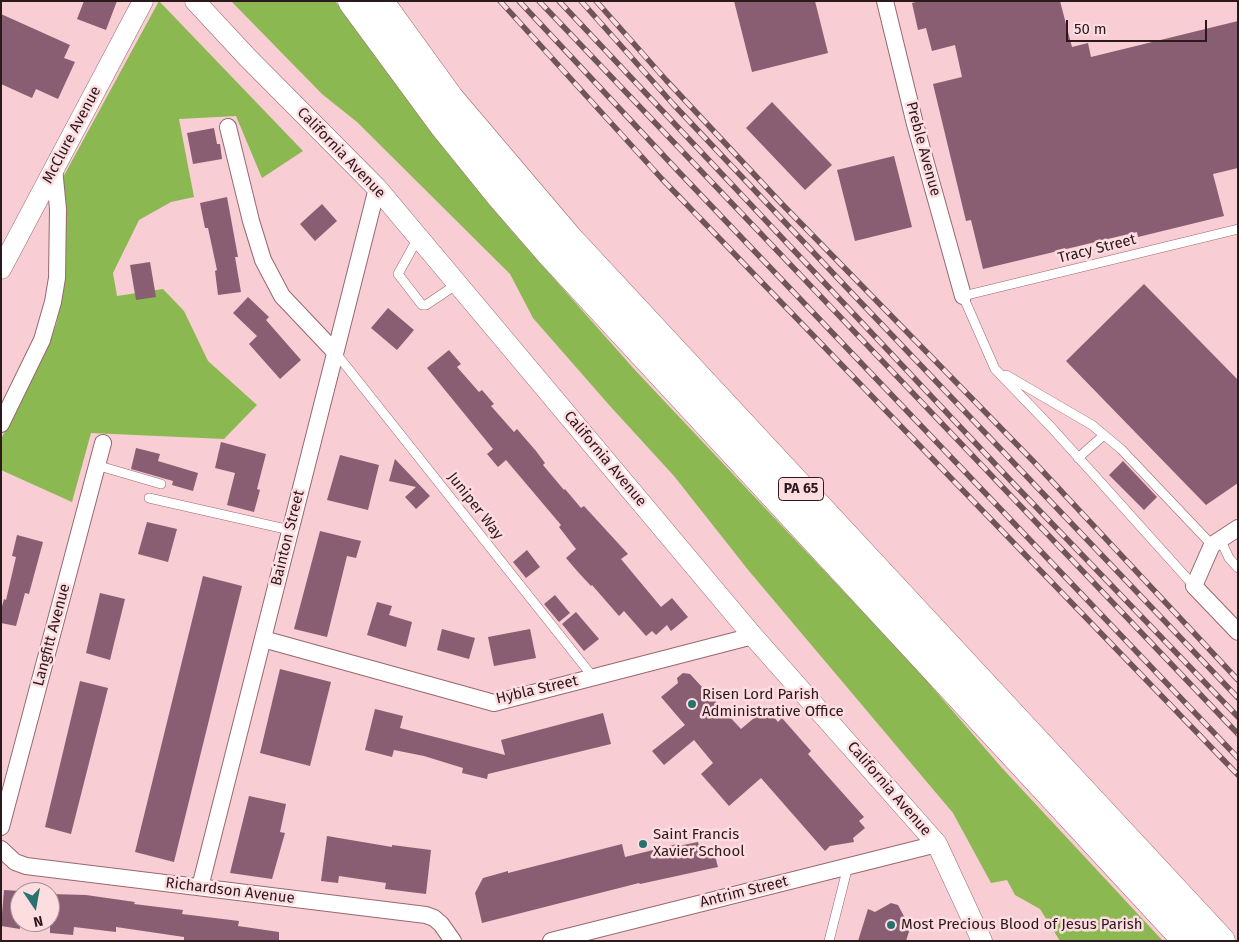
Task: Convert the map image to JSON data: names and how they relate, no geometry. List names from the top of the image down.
{
  "streets": {
    "highway": ["PA 65"],
    "street": [
      "McClure Avenue",
      "Preble Avenue",
      "California Avenue",
      "Bainton Street",
      "Langfitt Avenue",
      "Hybla Street",
      "Richardson Avenue",
      "Antrim Street"
    ],
    "lane": ["Tracy Street", "Juniper Way"]
  },
  "crossings": [
    ["Preble Avenue", "Tracy Street"],
    ["California Avenue", "Bainton Street"],
    ["California Avenue", "Hybla Street"],
    ["California Avenue", "Antrim Street"],
    ["Juniper Way", "Bainton Street"],
    ["Juniper Way", "Hybla Street"],
    ["Bainton Street", "Hybla Street"],
    ["Bainton Street", "Richardson Avenue"]
  ],
  "places": ["Risen Lord Parish Administrative Office", "Saint Francis Xavier School", "Most Precious Blood of Jesus Parish"],
  "scale_bar": "50 m",
  "north": "bottom"
}
